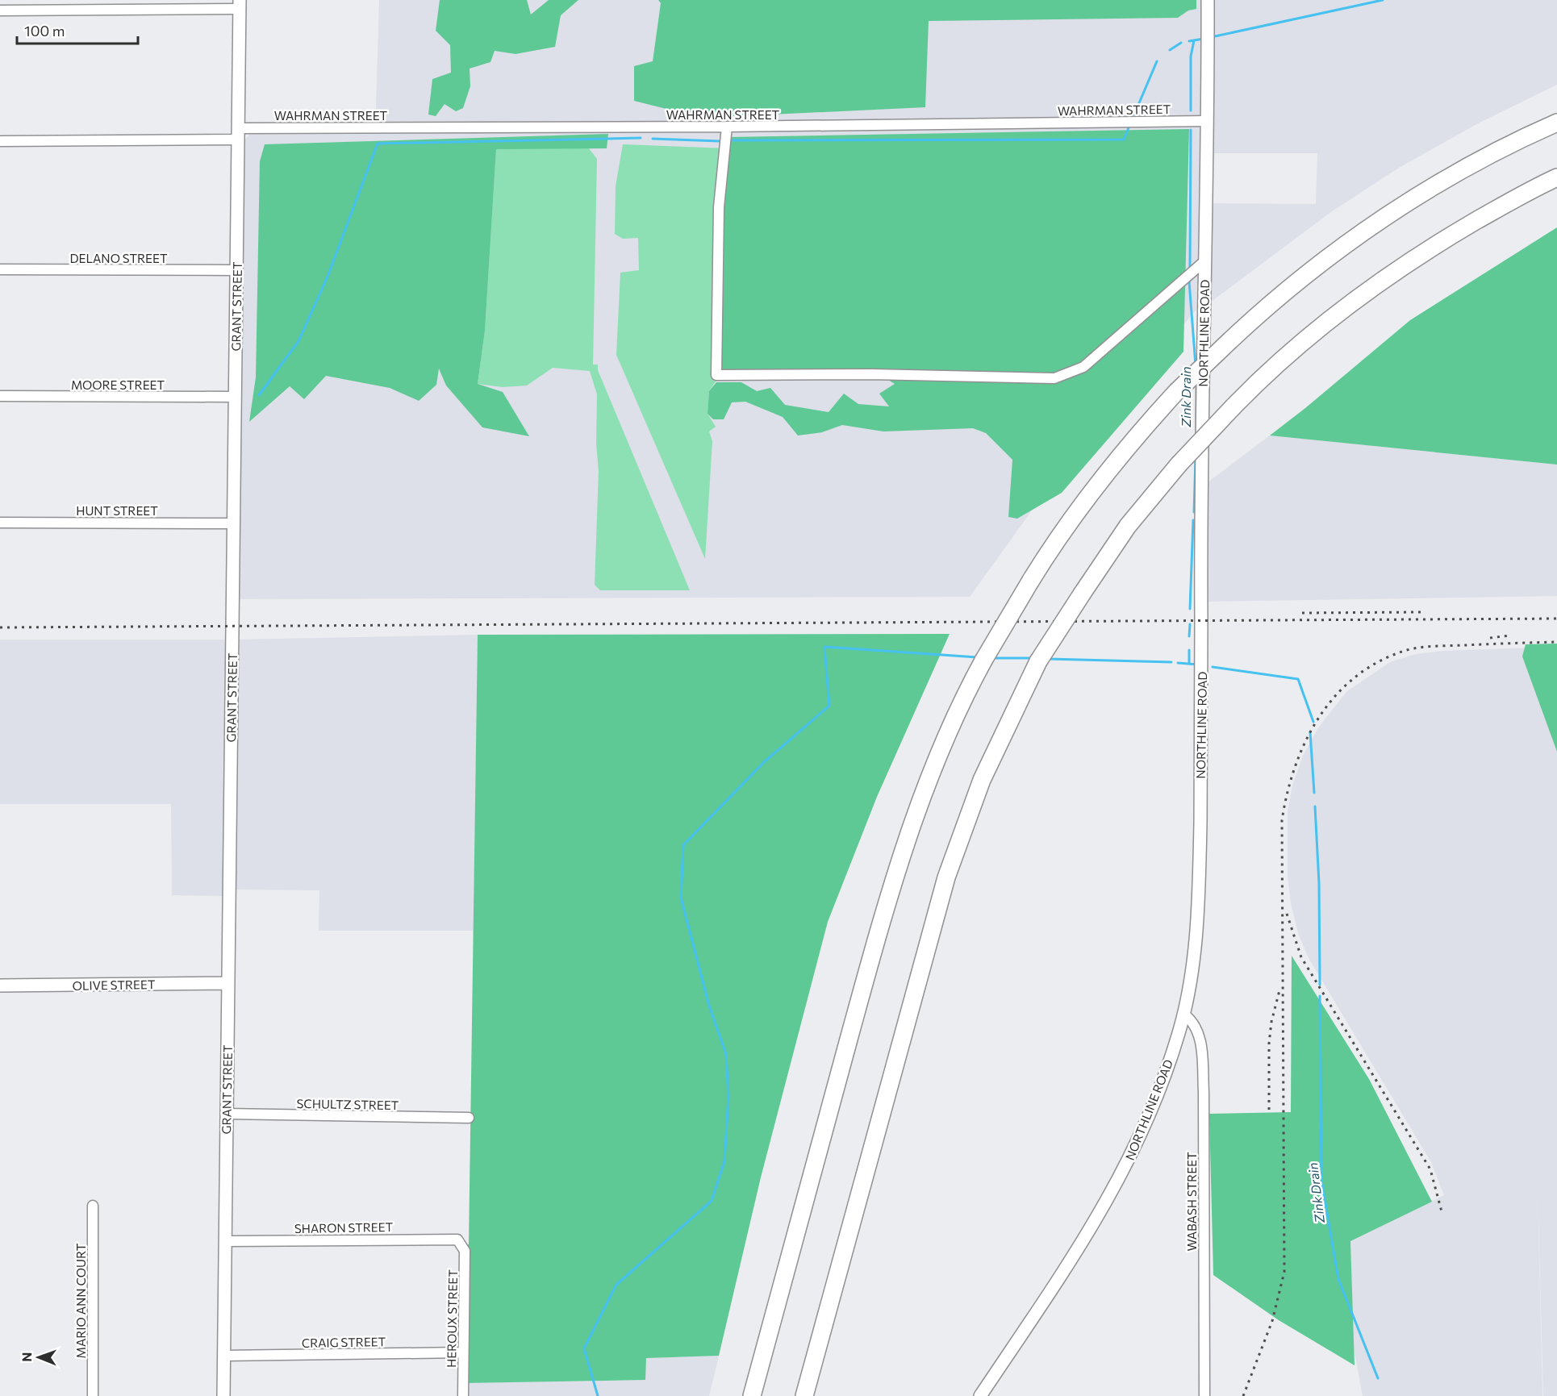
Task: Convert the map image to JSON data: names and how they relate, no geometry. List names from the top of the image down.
{
  "streets": {
    "street": [
      "WAHRMAN STREET",
      "DELANO STREET",
      "GRANT STREET",
      "NORTHLINE ROAD",
      "MOORE STREET",
      "HUNT STREET",
      "OLIVE STREET",
      "SCHULTZ STREET",
      "WABASH STREET",
      "SHARON STREET",
      "MARIO ANN COURT",
      "HEROUX STREET",
      "CRAIG STREET"
    ]
  },
  "crossings": [
    ["WAHRMAN STREET", "GRANT STREET"],
    ["WAHRMAN STREET", "NORTHLINE ROAD"],
    ["DELANO STREET", "GRANT STREET"],
    ["GRANT STREET", "MOORE STREET"],
    ["GRANT STREET", "HUNT STREET"],
    ["GRANT STREET", "OLIVE STREET"],
    ["GRANT STREET", "SCHULTZ STREET"],
    ["GRANT STREET", "SHARON STREET"],
    ["GRANT STREET", "CRAIG STREET"],
    ["NORTHLINE ROAD", "WABASH STREET"],
    ["SHARON STREET", "HEROUX STREET"],
    ["HEROUX STREET", "CRAIG STREET"]
  ],
  "water": ["Zink Drain"],
  "scale_bar": "100 m",
  "north": "left"
}
